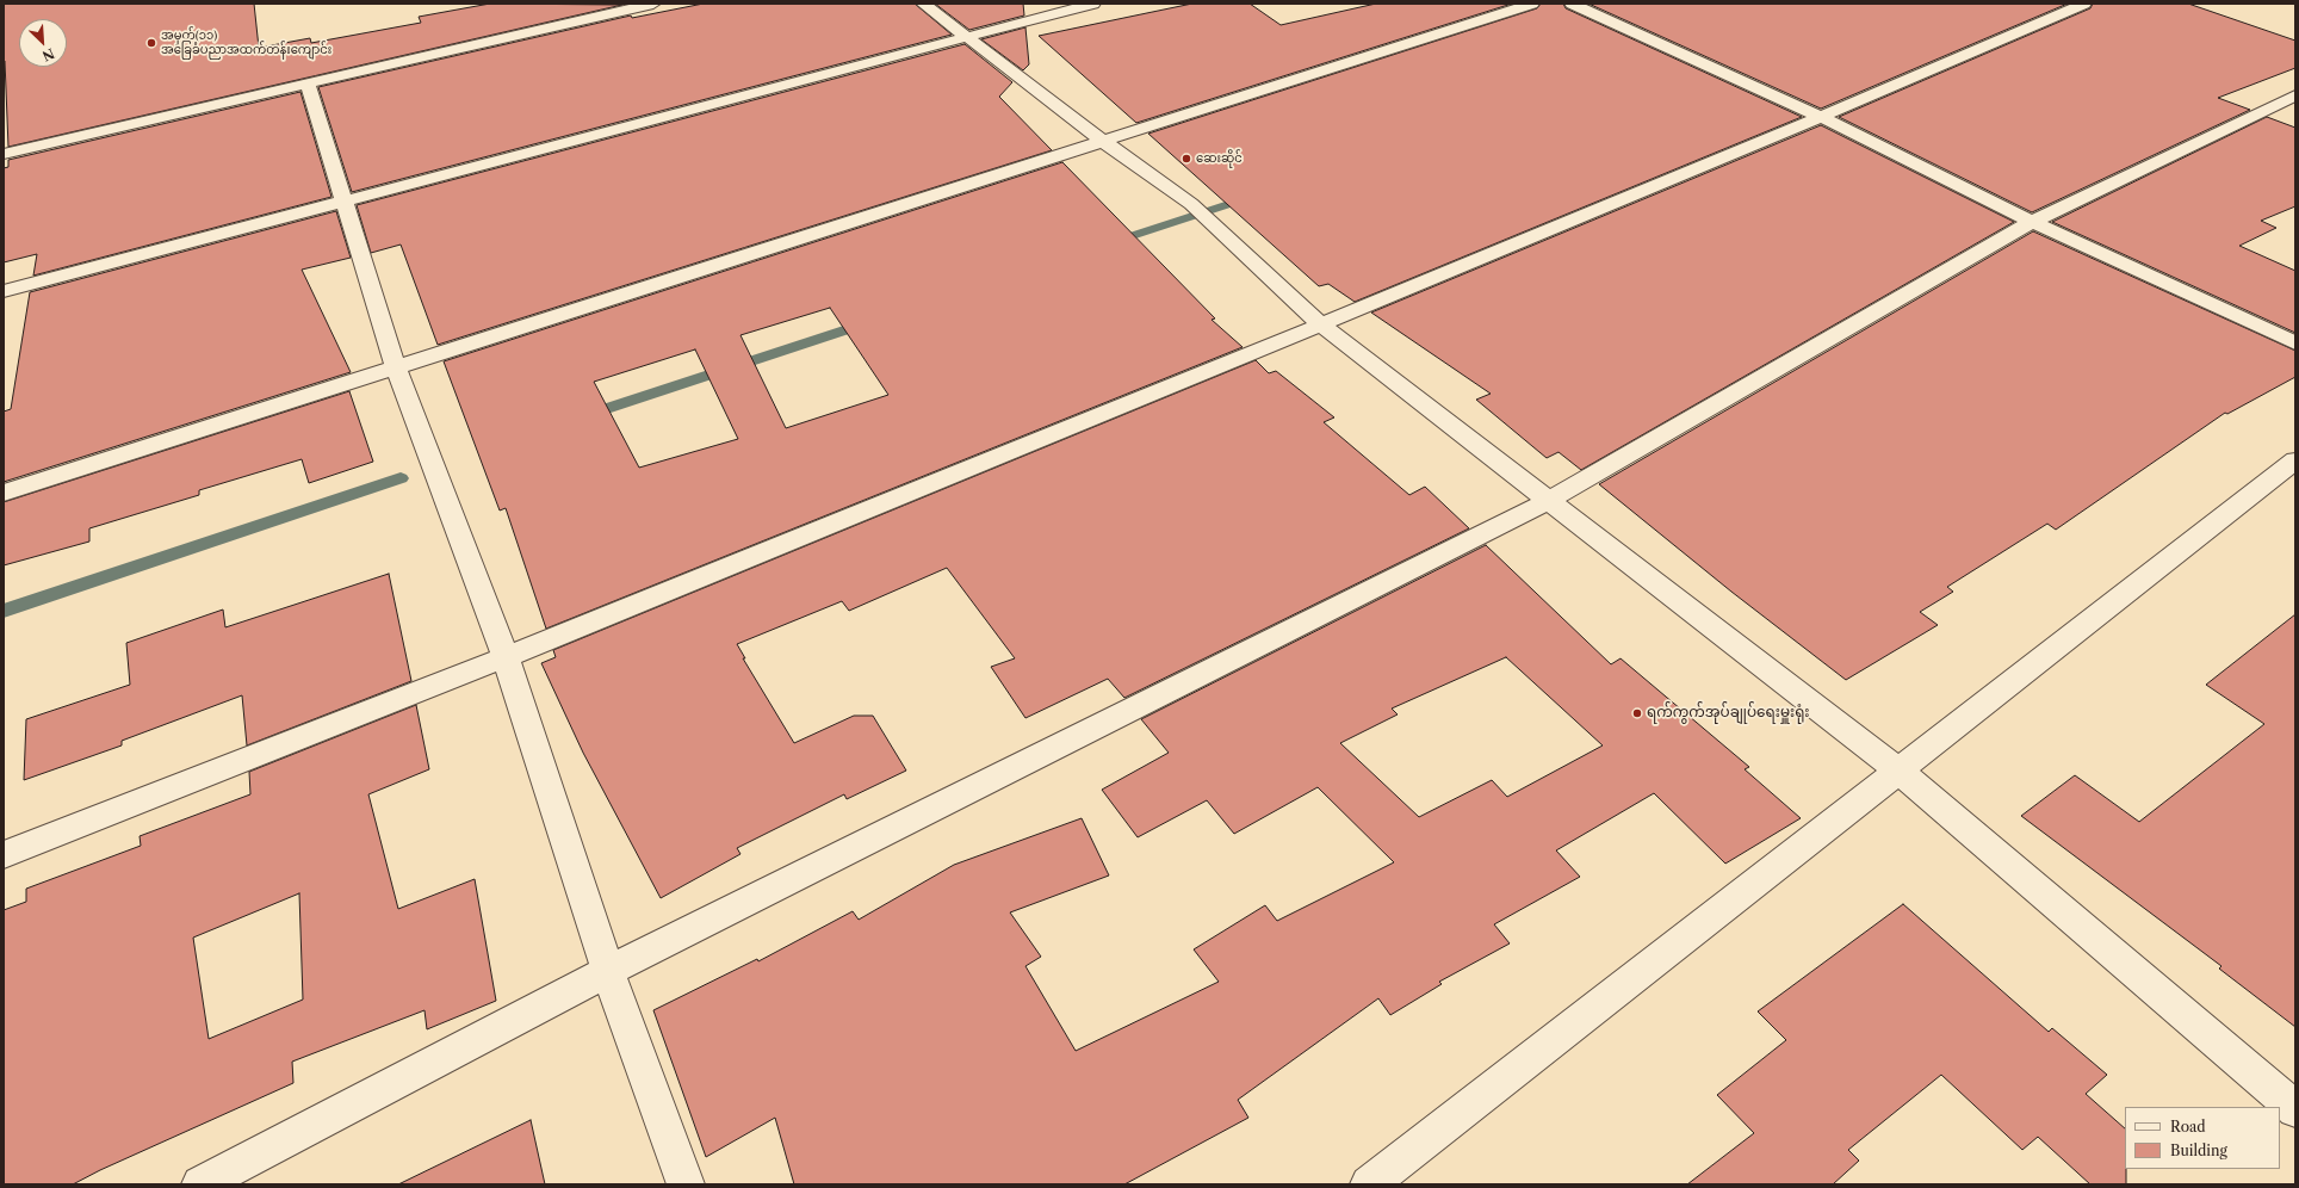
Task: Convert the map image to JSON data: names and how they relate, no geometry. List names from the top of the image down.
{
  "places": ["အမှတ်(၁၁) အခြေခံပညာအထက်တန်းကျောင်း", "ဆေးဆိုင်", "ရက်ကွက်အုပ်ချုပ်ရေးမှူးရုံး"],
  "legend": ["Road", "Building"],
  "north": "bottom right"
}
